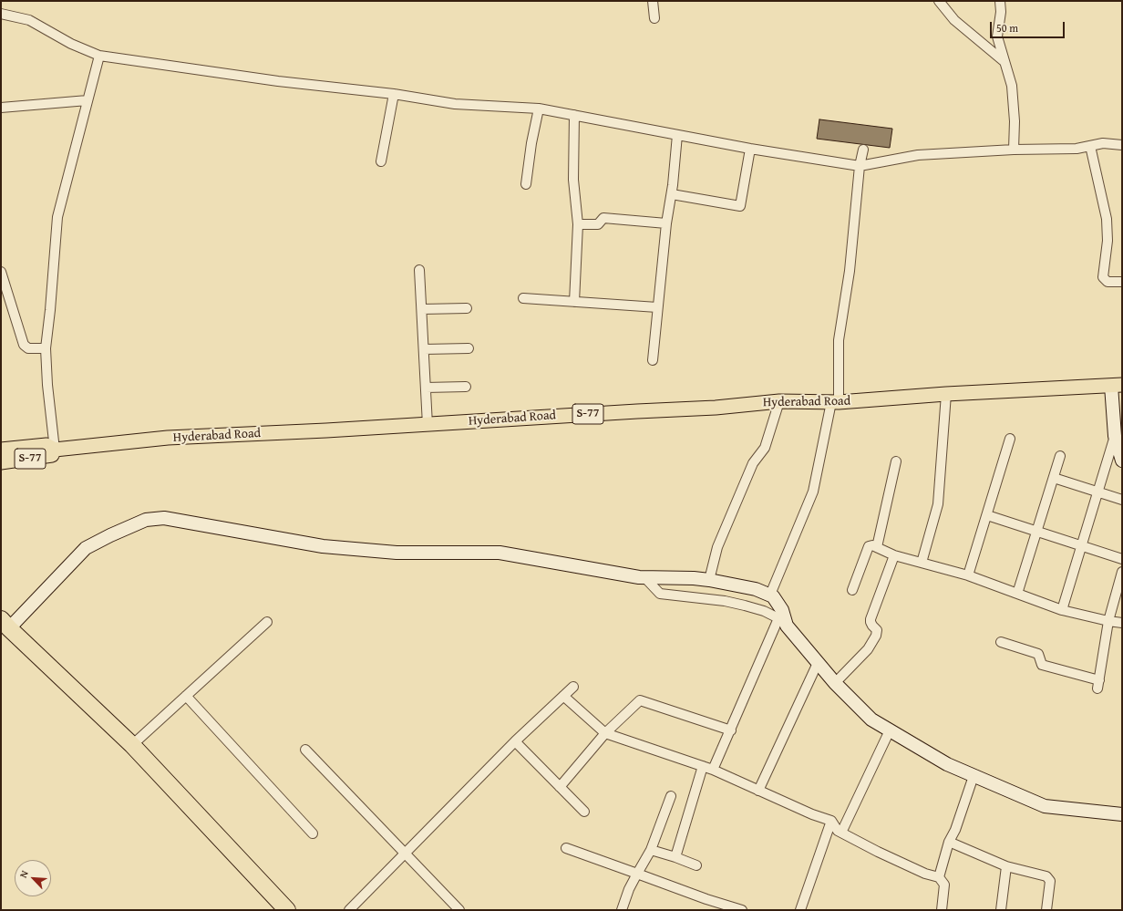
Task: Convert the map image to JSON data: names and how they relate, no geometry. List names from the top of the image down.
{
  "streets": {
    "main road": ["Hyderabad Road", "S-77"]
  },
  "scale_bar": "50 m",
  "north": "top left"
}
